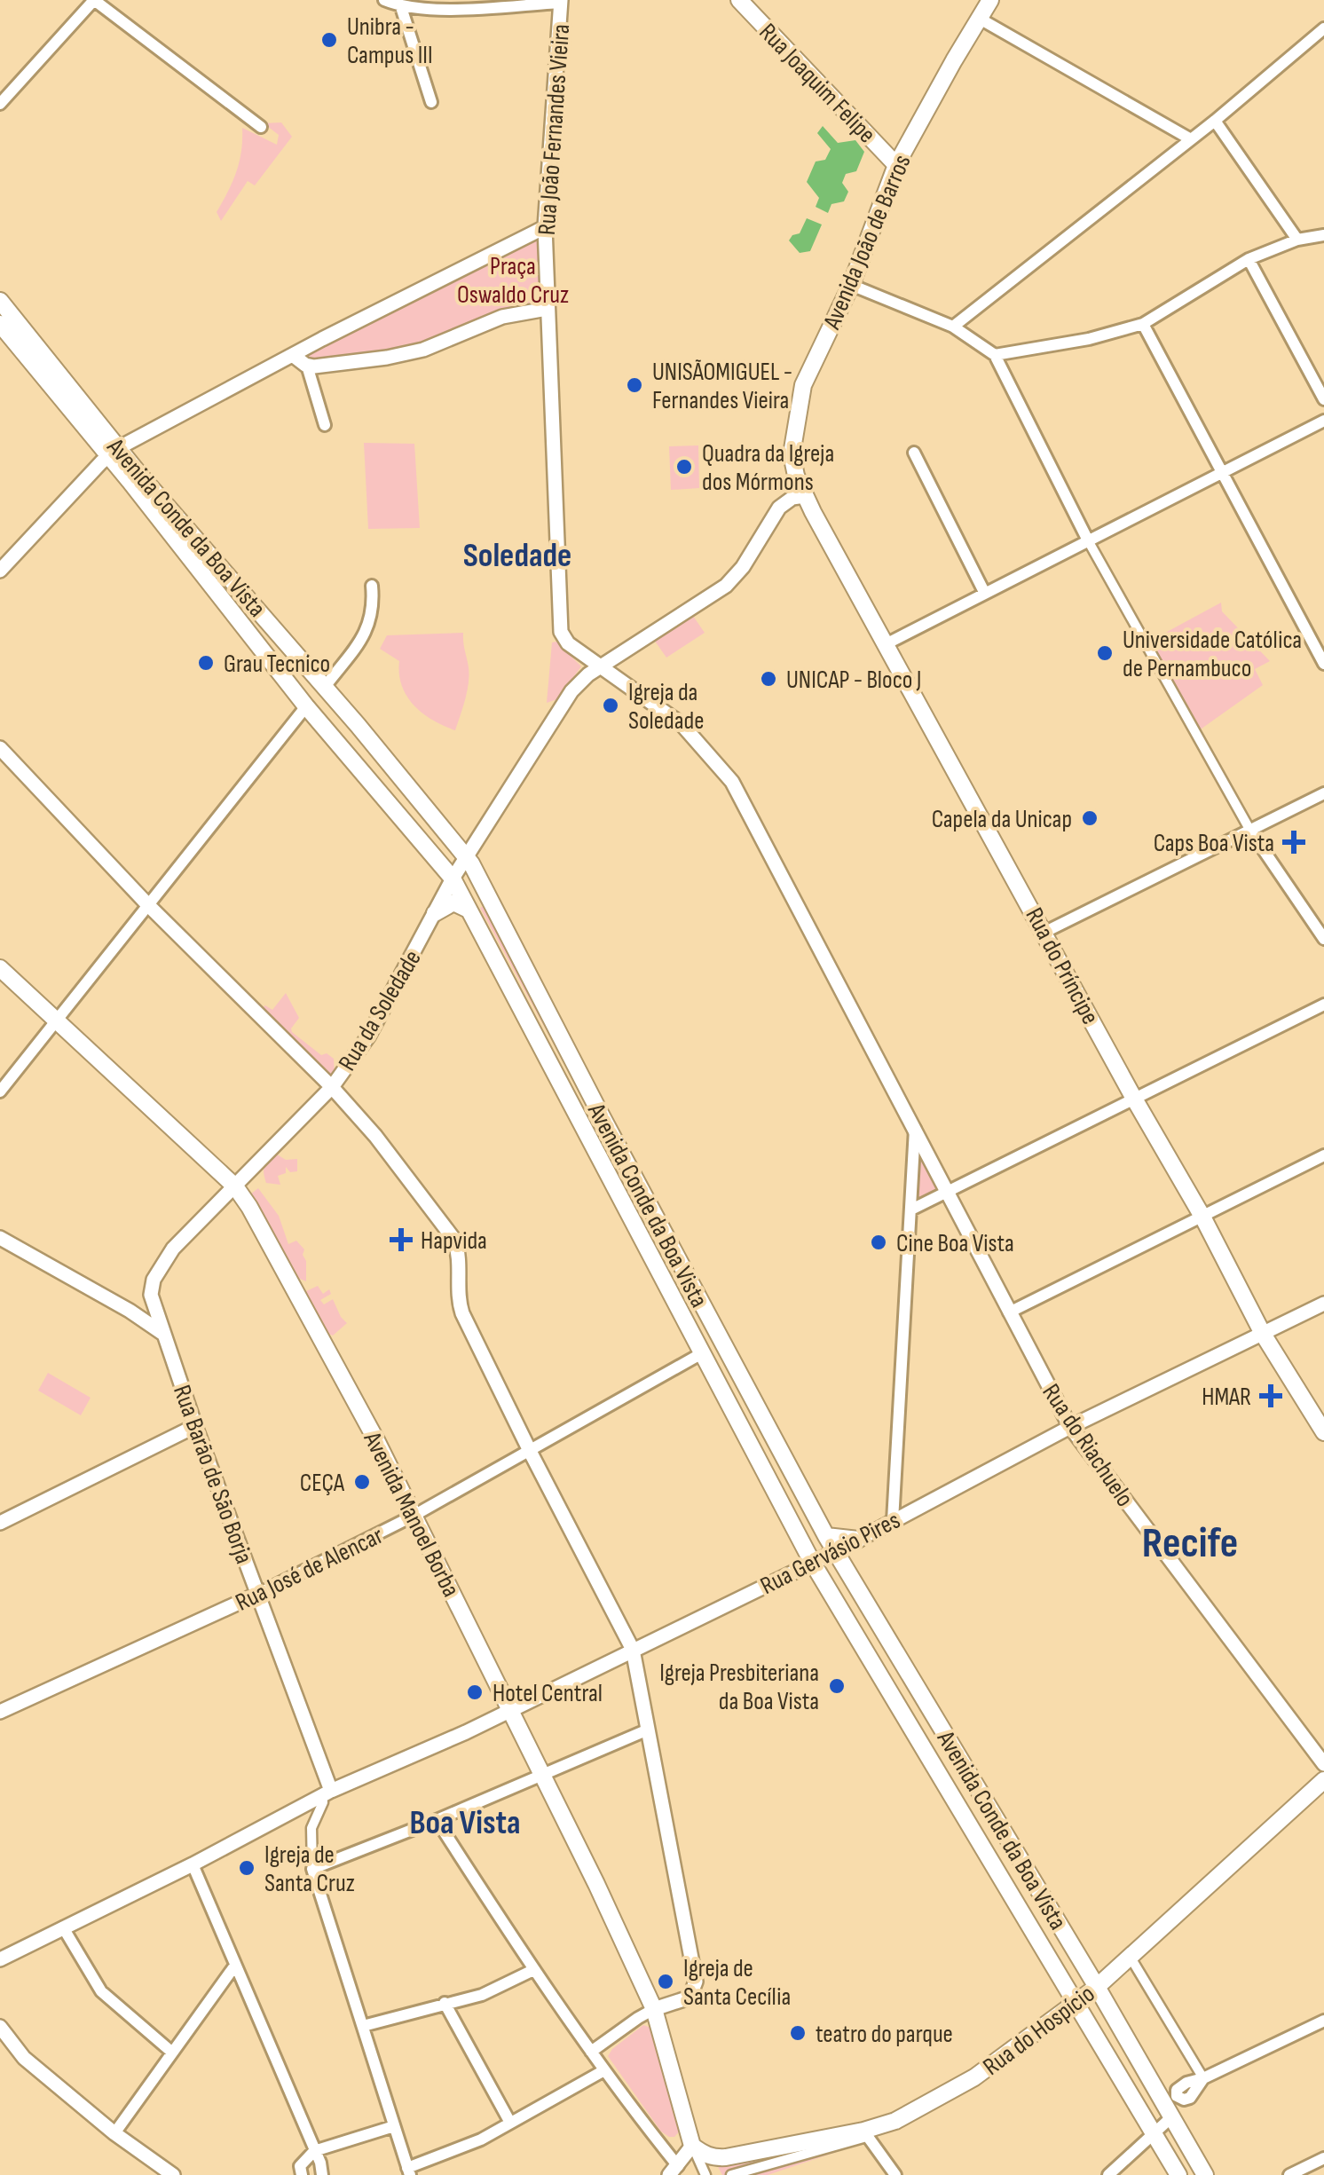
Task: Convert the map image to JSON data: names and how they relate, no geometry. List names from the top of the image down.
{
  "streets": {
    "main road": [
      "Rua Joaquim Felipe",
      "Avenida João de Barros",
      "Avenida Conde da Boa Vista",
      "Rua do Príncipe",
      "Avenida Manoel Borba",
      "Rua do Hospício"
    ],
    "street": [
      "Rua João Fernandes Vieira",
      "Rua da Soledade",
      "Rua do Riachuelo",
      "Rua Barão de São Borja",
      "Rua Gervásio Pires",
      "Rua José de Alencar"
    ]
  },
  "crossings": [
    ["Rua Joaquim Felipe", "Avenida João de Barros"],
    ["Rua João Fernandes Vieira", "Rua da Soledade"],
    ["Rua João Fernandes Vieira", "Rua do Riachuelo"],
    ["Avenida João de Barros", "Rua do Príncipe"],
    ["Avenida João de Barros", "Rua da Soledade"],
    ["Avenida Conde da Boa Vista", "Rua da Soledade"],
    ["Avenida Conde da Boa Vista", "Rua Gervásio Pires"],
    ["Avenida Conde da Boa Vista", "Rua José de Alencar"],
    ["Avenida Conde da Boa Vista", "Rua do Hospício"],
    ["Rua do Príncipe", "Rua da Soledade"],
    ["Rua do Príncipe", "Rua Gervásio Pires"],
    ["Rua da Soledade", "Rua Barão de São Borja"],
    ["Rua da Soledade", "Avenida Manoel Borba"],
    ["Rua do Riachuelo", "Rua Gervásio Pires"],
    ["Rua Barão de São Borja", "Rua Gervásio Pires"],
    ["Rua Barão de São Borja", "Rua José de Alencar"],
    ["Avenida Manoel Borba", "Rua Gervásio Pires"],
    ["Avenida Manoel Borba", "Rua José de Alencar"],
    ["Avenida Manoel Borba", "Rua do Hospício"]
  ],
  "districts": ["Soledade", "Recife", "Boa Vista"],
  "parks": ["Praça Oswaldo Cruz"],
  "places": {
    "other": [
      "Unibra - Campus III",
      "UNISÃOMIGUEL - Fernandes Vieira",
      "Quadra da Igreja dos Mórmons",
      "Universidade Católica de Pernambuco",
      "Grau Tecnico",
      "UNICAP - Bloco J",
      "Igreja da Soledade",
      "Capela da Unicap",
      "Cine Boa Vista",
      "CEÇA",
      "Igreja Presbiteriana da Boa Vista",
      "Hotel Central",
      "Igreja de Santa Cruz",
      "Igreja de Santa Cecília",
      "teatro do parque"
    ],
    "health": ["Caps Boa Vista", "Hapvida", "HMAR"]
  }
}
